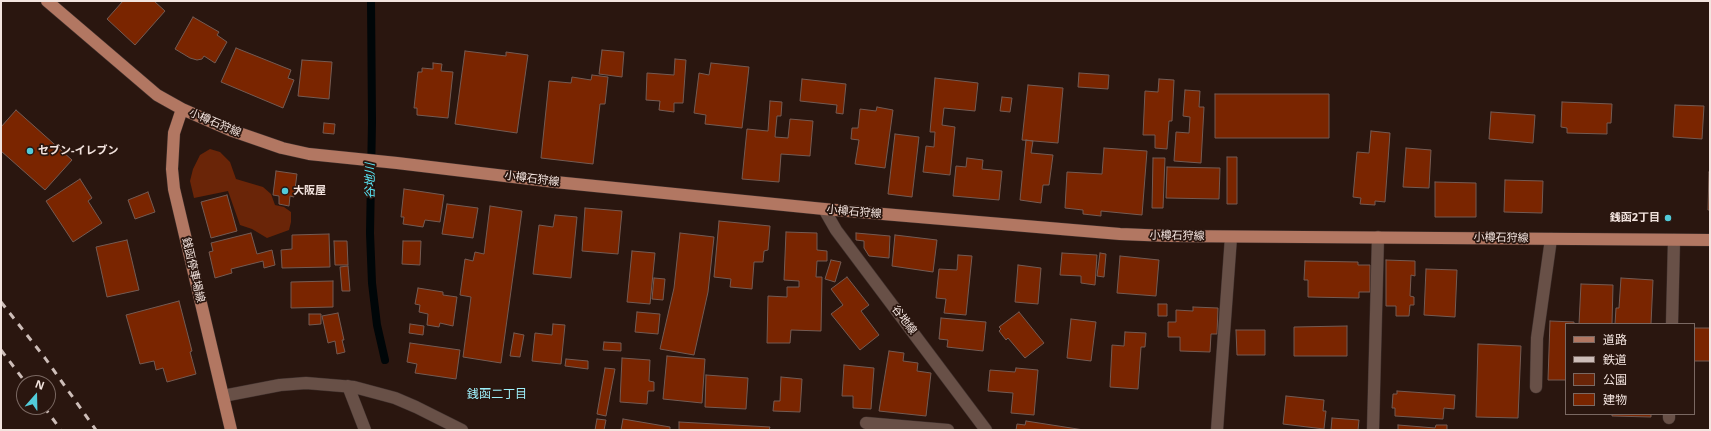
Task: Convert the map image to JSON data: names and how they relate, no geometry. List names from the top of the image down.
{
  "streets": {
    "main road": ["小樽石狩線", "銭函停車場線"],
    "street": ["谷地線"]
  },
  "crossings": [
    ["小樽石狩線", "銭函停車場線"],
    ["小樽石狩線", "谷地線"]
  ],
  "districts": ["銭函二丁目"],
  "water": ["谷地川"],
  "places": ["セブン-イレブン", "大阪屋", "銭函2丁目"],
  "legend": [
    "道路",
    "鉄道",
    "公園",
    "建物"
  ],
  "north": "top"
}
